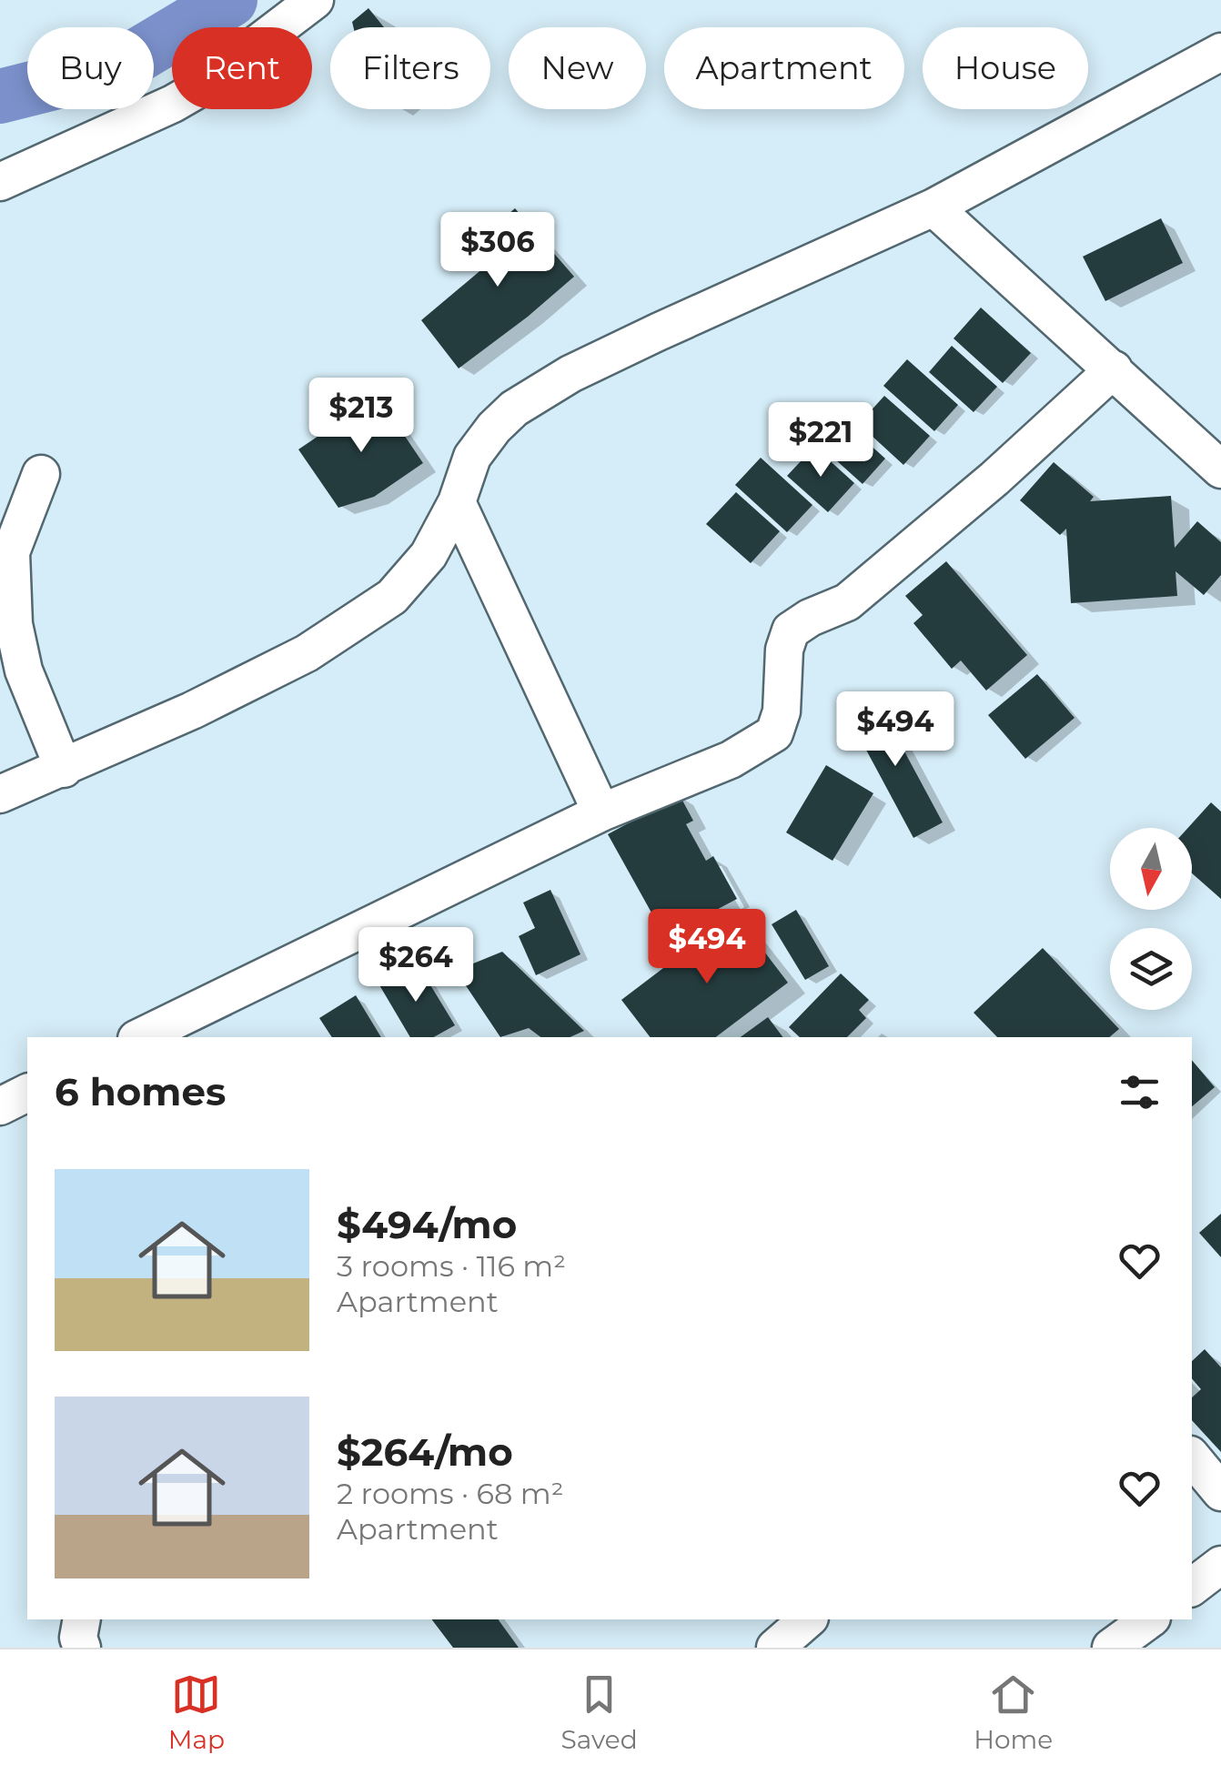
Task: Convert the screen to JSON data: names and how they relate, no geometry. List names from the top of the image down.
{
  "north": "bottom",
  "page": {
    "chip": [
      "Buy",
      "Rent",
      "Filters",
      "New",
      "Apartment",
      "House"
    ],
    "price": [
      "$306",
      "$213",
      "$221",
      "$494",
      "$494",
      "$264"
    ],
    "heading": "6 homes",
    "list": [
      {
        "name": "$494/mo",
        "note": "3 rooms · 116 m² · Apartment"
      },
      {
        "name": "$264/mo",
        "note": "2 rooms · 68 m² · Apartment"
      }
    ],
    "tabs": ["Map", "Saved", "Home"]
  }
}
